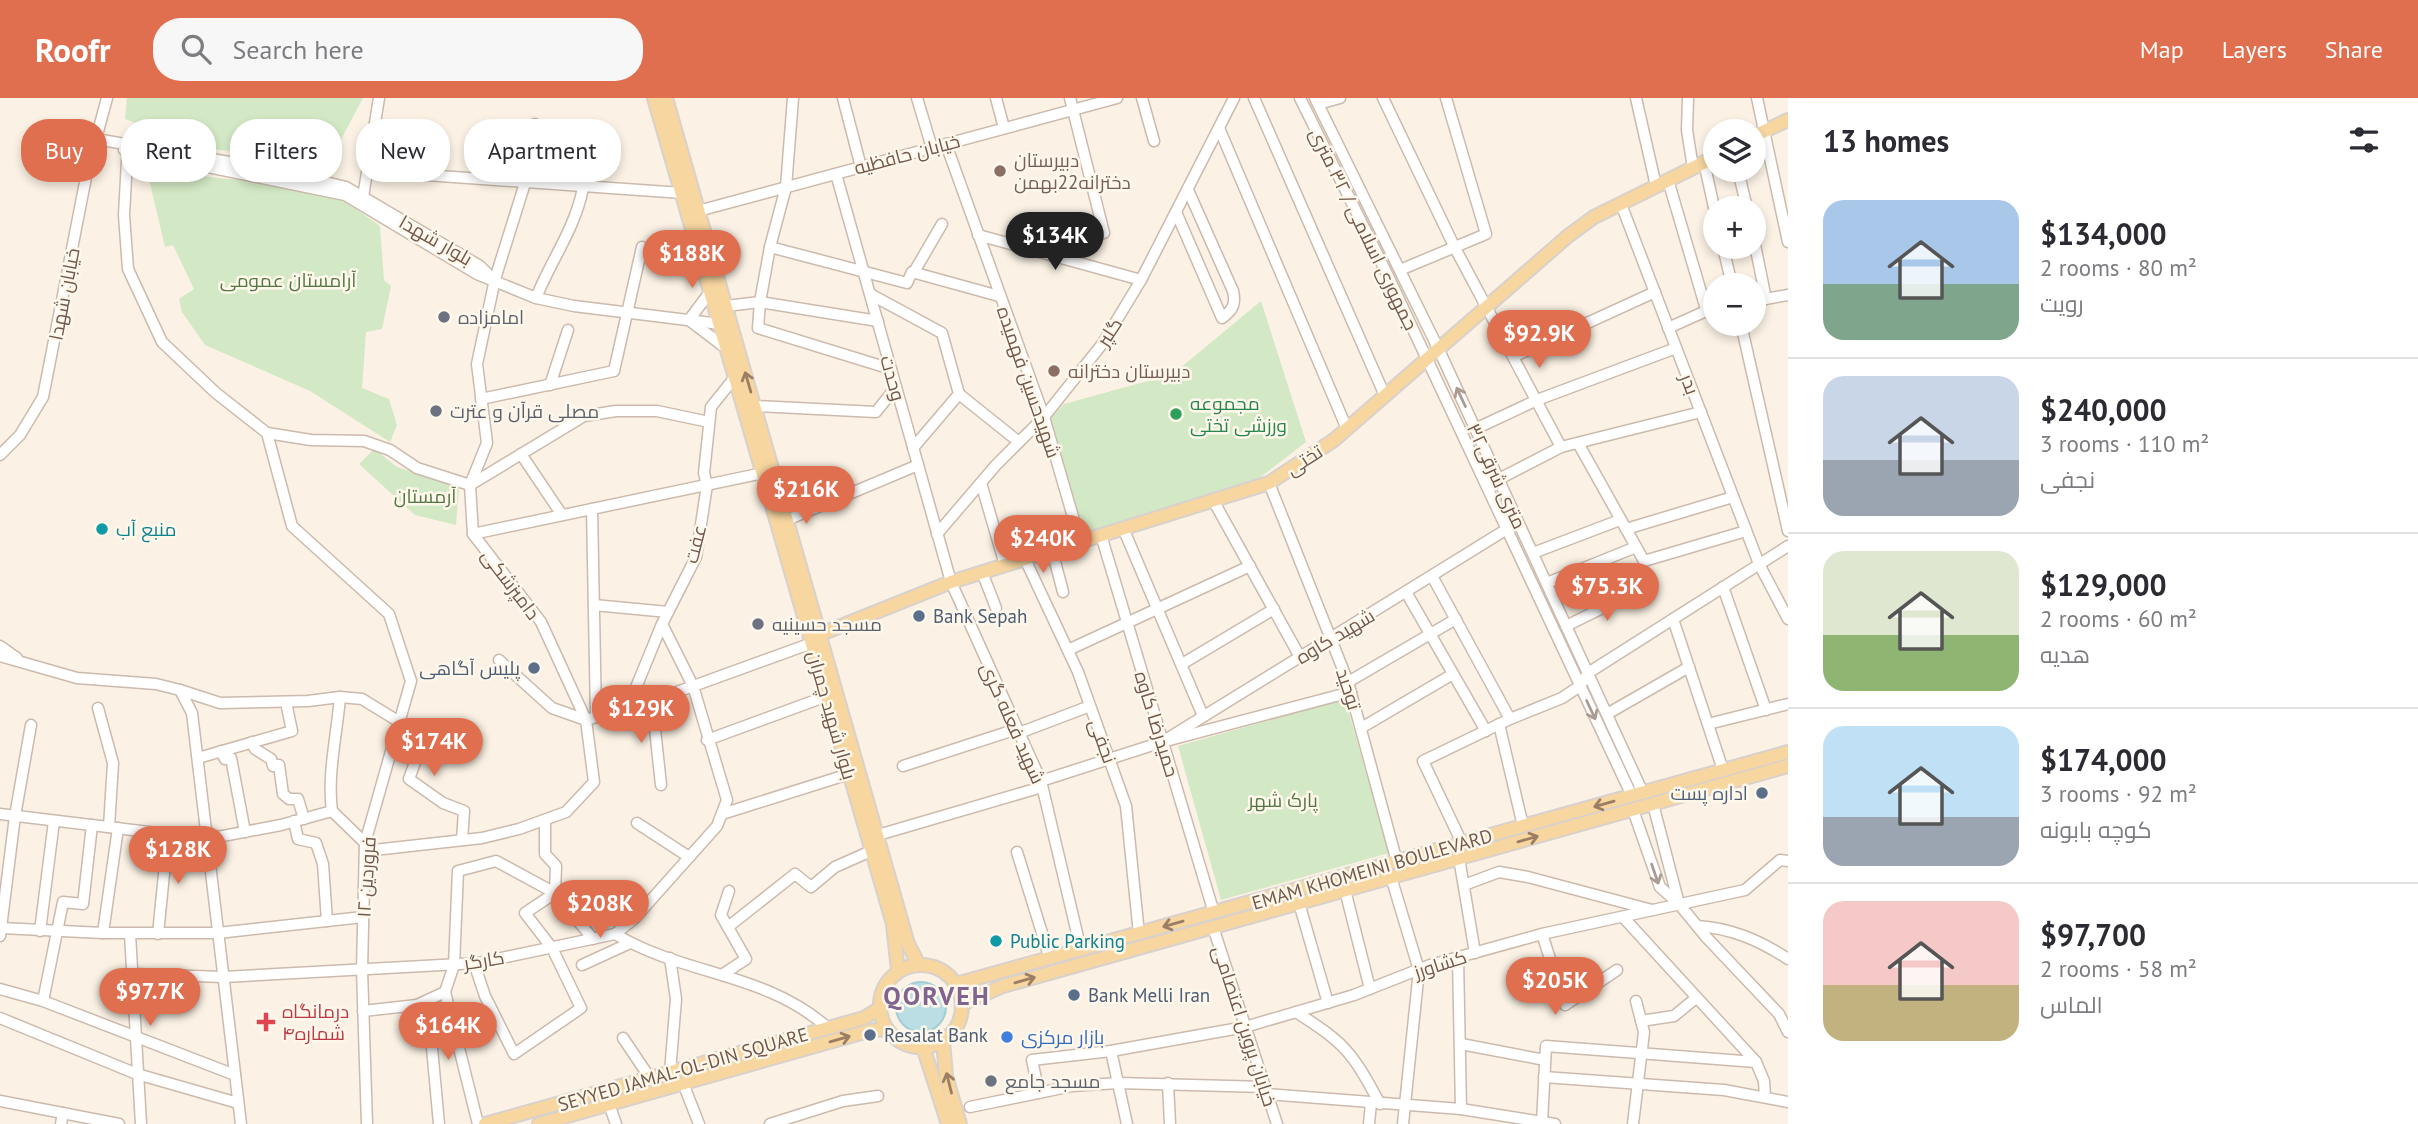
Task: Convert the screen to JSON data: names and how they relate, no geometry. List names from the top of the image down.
{
  "streets": {
    "main road": [
      "تختی",
      "بلوار شهید چمران",
      "EMAM KHOMEINI BOULEVARD",
      "SEYYED JAMAL-OL-DIN SQUARE"
    ],
    "street": [
      "خیابان حافظیه",
      "جمهوری اسلامی / ۳۲ متری",
      "بلوار شهدا",
      "خیابان شهدا",
      "گلپر",
      "وحدت",
      "شهیدحسین فهمیده",
      "بدر",
      "متری شرقی۳۲",
      "عفت",
      "دامپزشکی",
      "شهید کاوه",
      "توحید",
      "شهید فعله گری",
      "حمیدرضا کاوه",
      "نجفی",
      "۱۲ فروردین",
      "کارگر",
      "کشاورز",
      "خیابان پروین اعتصامی"
    ]
  },
  "crossings": [
    ["خیابان حافظیه", "وحدت"],
    ["خیابان حافظیه", "شهیدحسین فهمیده"],
    ["خیابان حافظیه", "بلوار شهید چمران"],
    ["جمهوری اسلامی / ۳۲ متری", "تختی"],
    ["جمهوری اسلامی / ۳۲ متری", "متری شرقی۳۲"],
    ["بلوار شهدا", "دامپزشکی"],
    ["گلپر", "وحدت"],
    ["گلپر", "شهیدحسین فهمیده"],
    ["وحدت", "تختی"],
    ["وحدت", "شهید فعله گری"],
    ["شهیدحسین فهمیده", "تختی"],
    ["بدر", "تختی"],
    ["تختی", "متری شرقی۳۲"],
    ["تختی", "توحید"],
    ["تختی", "بلوار شهید چمران"],
    ["تختی", "شهید فعله گری"],
    ["تختی", "حمیدرضا کاوه"],
    ["تختی", "نجفی"],
    ["متری شرقی۳۲", "شهید کاوه"],
    ["متری شرقی۳۲", "EMAM KHOMEINI BOULEVARD"],
    ["عفت", "بلوار شهید چمران"],
    ["شهید کاوه", "توحید"],
    ["شهید کاوه", "حمیدرضا کاوه"],
    ["توحید", "EMAM KHOMEINI BOULEVARD"],
    ["بلوار شهید چمران", "EMAM KHOMEINI BOULEVARD"],
    ["بلوار شهید چمران", "SEYYED JAMAL-OL-DIN SQUARE"],
    ["شهید فعله گری", "EMAM KHOMEINI BOULEVARD"],
    ["حمیدرضا کاوه", "EMAM KHOMEINI BOULEVARD"],
    ["نجفی", "EMAM KHOMEINI BOULEVARD"],
    ["EMAM KHOMEINI BOULEVARD", "خیابان پروین اعتصامی"],
    ["EMAM KHOMEINI BOULEVARD", "SEYYED JAMAL-OL-DIN SQUARE"],
    ["۱۲ فروردین", "کارگر"],
    ["کشاورز", "خیابان پروین اعتصامی"]
  ],
  "districts": ["QORVEH"],
  "parks": ["آرامستان عمومی", "آرمستان", "پارک شهر"],
  "places": {
    "other": [
      "دبیرستان دخترانه22بهمن",
      "امامزاده",
      "دبیرستان دخترانه",
      "مصلی قرآن و عترت",
      "مجموعه ورزشی تختی",
      "منبع آب",
      "Bank Sepah",
      "مسجد حسینیه",
      "پلیس آگاهی",
      "اداره پست",
      "Public Parking",
      "Bank Melli Iran",
      "Resalat Bank",
      "بازار مرکزی",
      "مسجد جامع"
    ],
    "health": ["درمانگاه شماره۴"]
  },
  "page": {
    "header": "Roofr",
    "search": "Search here",
    "nav": ["Map", "Layers", "Share"],
    "heading": "13 homes",
    "map_buttons": ["+", "−"],
    "chip": [
      "Buy",
      "Rent",
      "Filters",
      "New",
      "Apartment"
    ],
    "list": [
      {
        "name": "$134,000",
        "note": "2 rooms · 80 m² · رویت"
      },
      {
        "name": "$240,000",
        "note": "3 rooms · 110 m² · نجفی"
      },
      {
        "name": "$129,000",
        "note": "2 rooms · 60 m² · هدیه"
      },
      {
        "name": "$174,000",
        "note": "3 rooms · 92 m² · کوچه بابونه"
      },
      {
        "name": "$97,700",
        "note": "2 rooms · 58 m² · الماس"
      }
    ],
    "price": [
      "$134K",
      "$188K",
      "$92.9K",
      "$216K",
      "$240K",
      "$75.3K",
      "$129K",
      "$174K",
      "$128K",
      "$208K",
      "$205K",
      "$97.7K",
      "$164K"
    ]
  }
}
